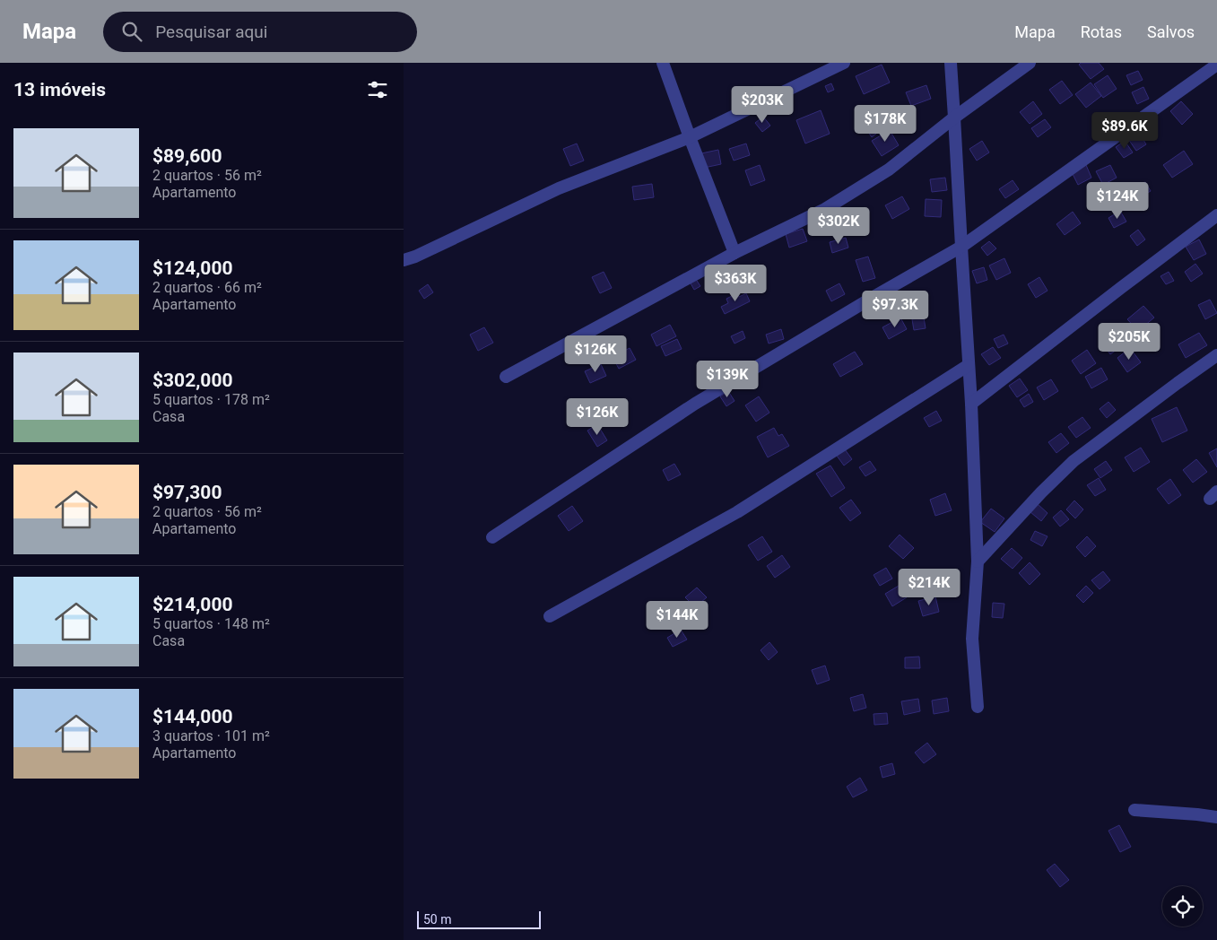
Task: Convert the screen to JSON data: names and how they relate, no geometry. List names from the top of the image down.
{
  "scale_bar": "50 m",
  "page": {
    "header": "Mapa",
    "search": "Pesquisar aqui",
    "nav": ["Mapa", "Rotas", "Salvos"],
    "heading": "13 imóveis",
    "price": [
      "$203K",
      "$178K",
      "$89.6K",
      "$124K",
      "$302K",
      "$363K",
      "$97.3K",
      "$205K",
      "$126K",
      "$139K",
      "$126K",
      "$214K",
      "$144K"
    ],
    "list": [
      {
        "name": "$89,600",
        "note": "2 quartos · 56 m² · Apartamento"
      },
      {
        "name": "$124,000",
        "note": "2 quartos · 66 m² · Apartamento"
      },
      {
        "name": "$302,000",
        "note": "5 quartos · 178 m² · Casa"
      },
      {
        "name": "$97,300",
        "note": "2 quartos · 56 m² · Apartamento"
      },
      {
        "name": "$214,000",
        "note": "5 quartos · 148 m² · Casa"
      },
      {
        "name": "$144,000",
        "note": "3 quartos · 101 m² · Apartamento"
      }
    ],
    "scale": "50 m"
  }
}
